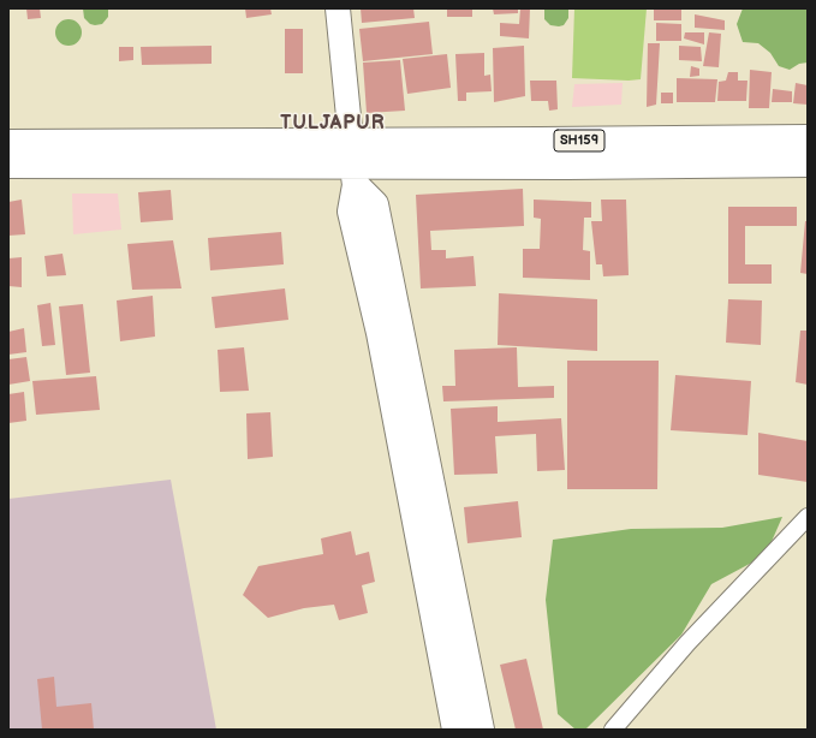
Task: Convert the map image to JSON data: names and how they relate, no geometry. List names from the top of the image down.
{
  "streets": {
    "main road": ["SH159"]
  },
  "districts": ["TULJAPUR"]
}
